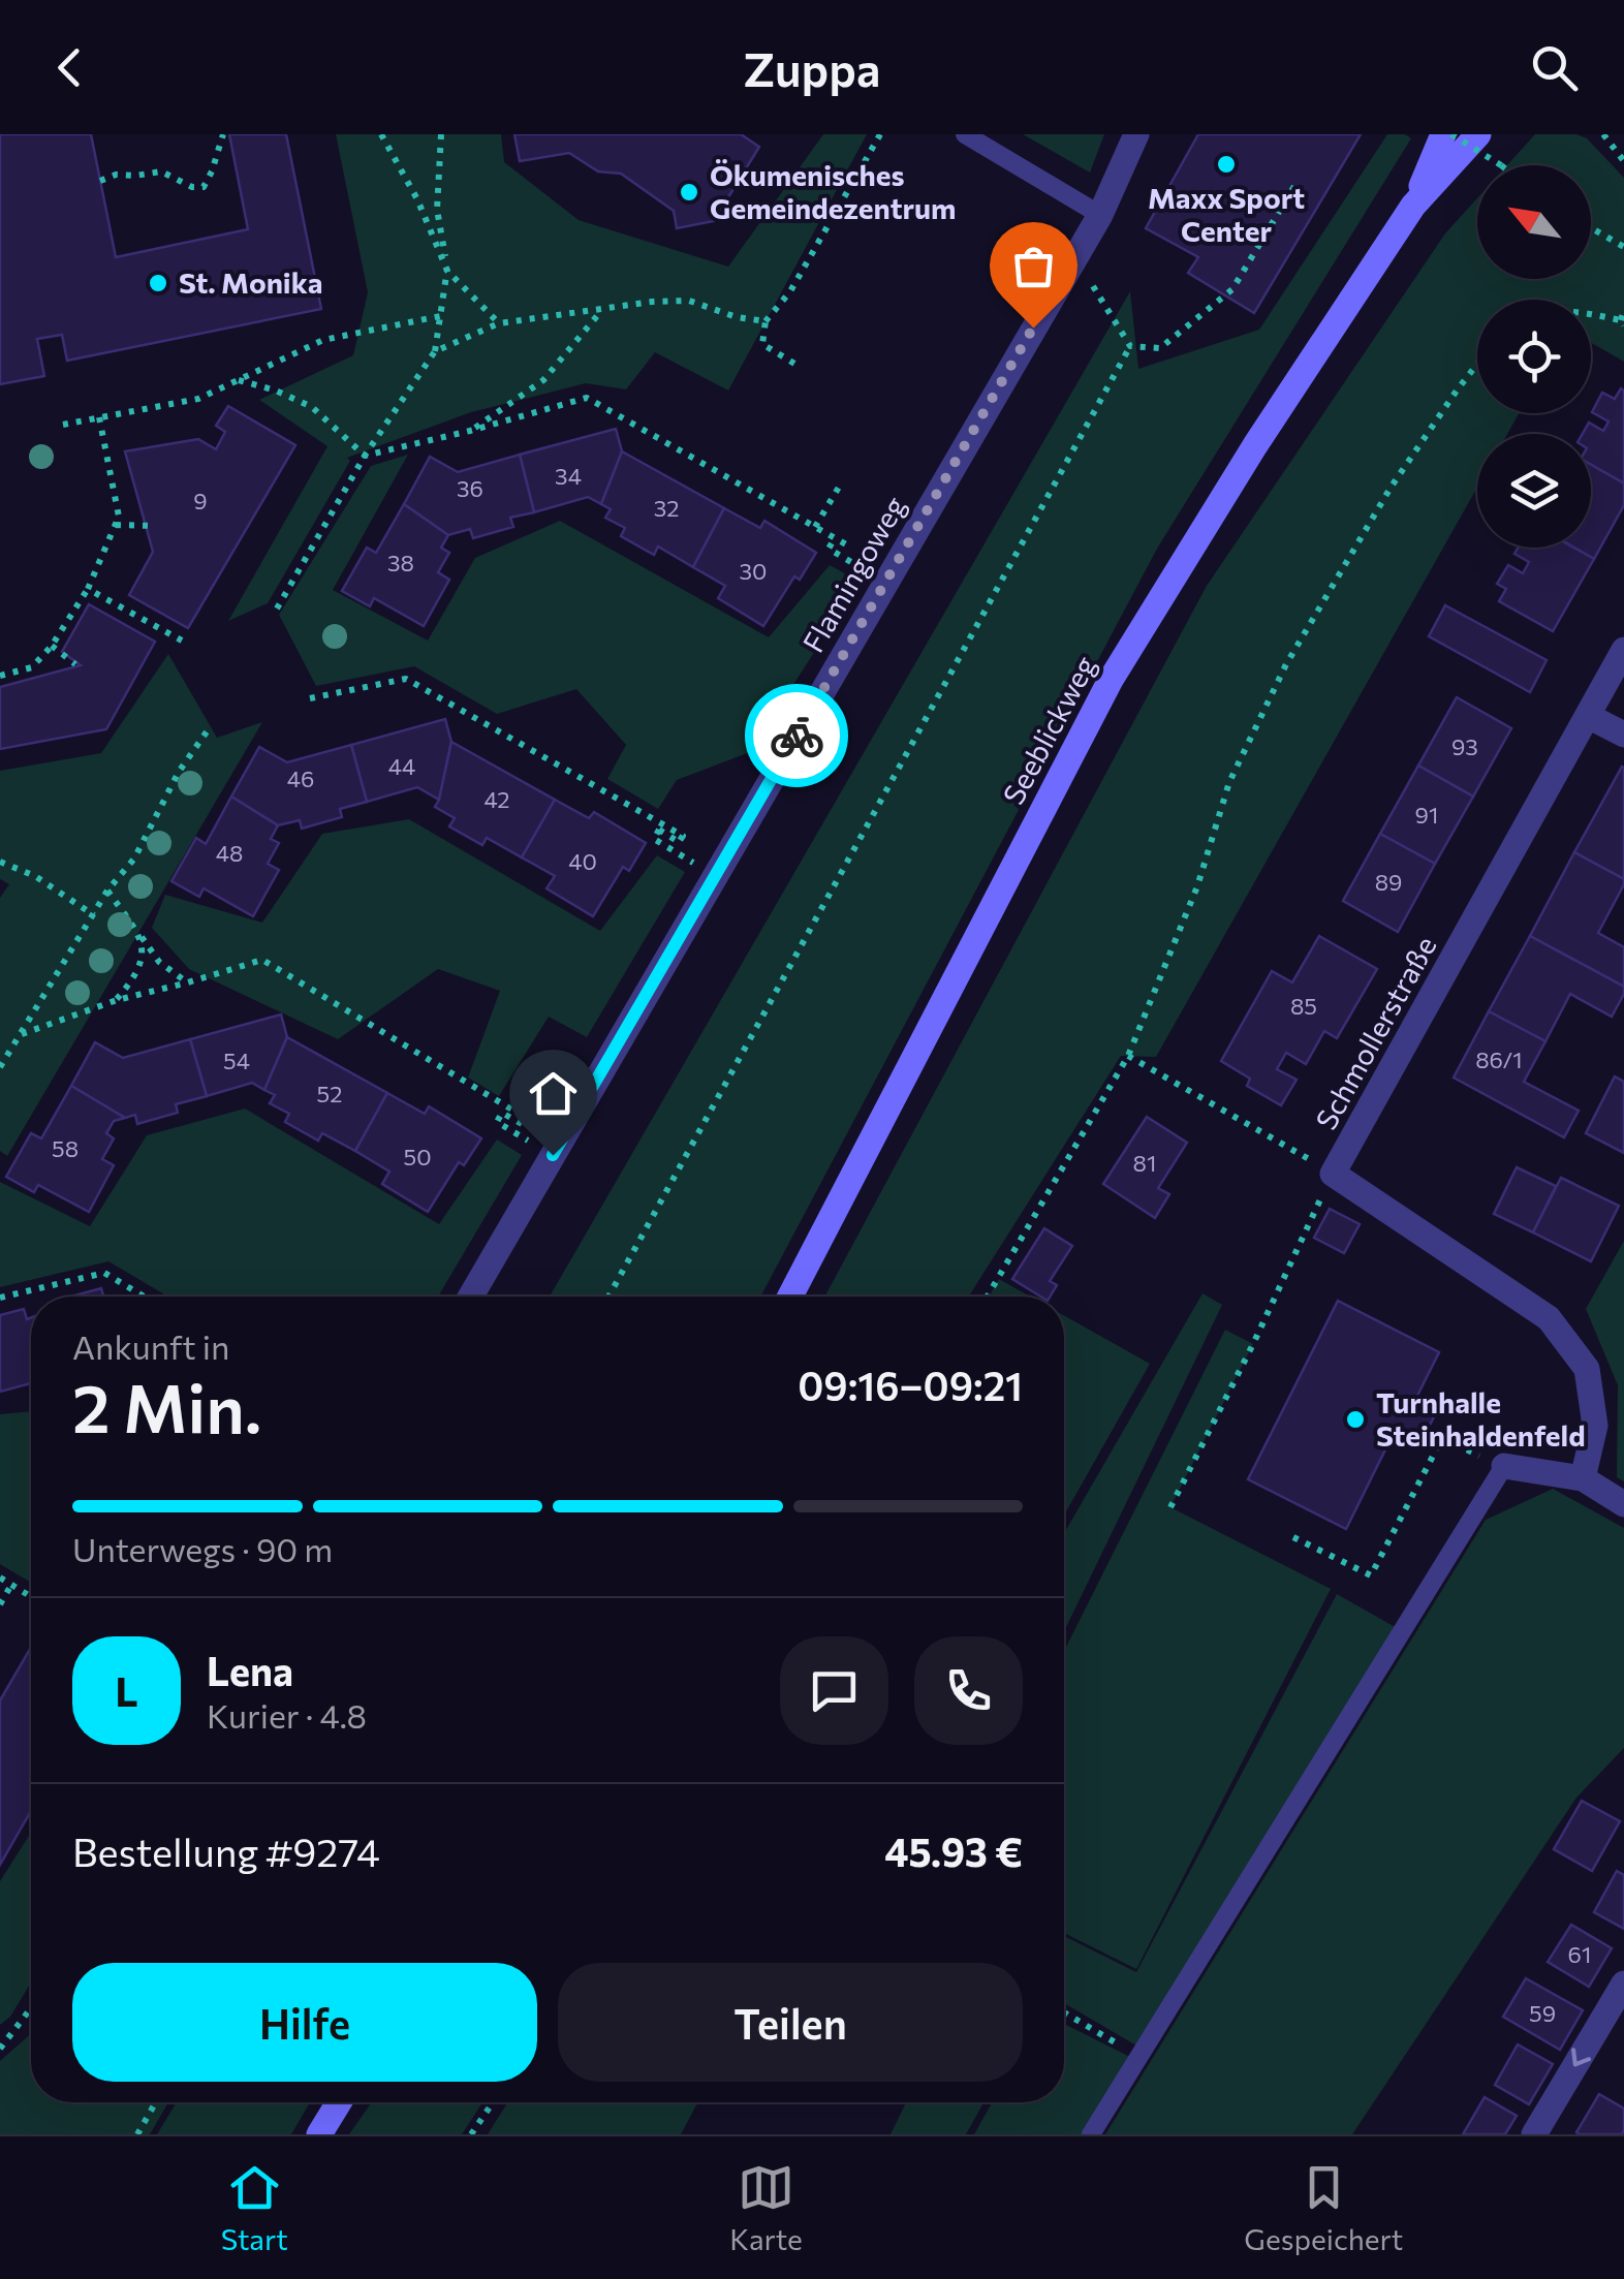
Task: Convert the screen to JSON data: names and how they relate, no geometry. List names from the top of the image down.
{
  "streets": {
    "main road": ["Seeblickweg"],
    "street": ["Flamingoweg", "Schmollerstraße"]
  },
  "places": [
    "Maxx Sport Center",
    "Ökumenisches Gemeindezentrum",
    "St. Monika",
    "Turnhalle Steinhaldenfeld"
  ],
  "house_numbers": [
    "34",
    "36",
    "9",
    "32",
    "38",
    "30",
    "93",
    "44",
    "46",
    "42",
    "91",
    "48",
    "40",
    "89",
    "85",
    "86/1",
    "54",
    "52",
    "58",
    "50",
    "81",
    "61",
    "59"
  ],
  "north": "top left",
  "page": {
    "header": "Zuppa",
    "heading": ["2 Min.", "Ankunft in", "09:16–09:21"],
    "panel": [
      "Lena",
      "Kurier · 4.8",
      "Bestellung #9274",
      "45.93 €"
    ],
    "bar": "Unterwegs · 90 m",
    "round": "L",
    "buttons": ["Hilfe", "Teilen"],
    "tabs": ["Start", "Karte", "Gespeichert"]
  }
}
